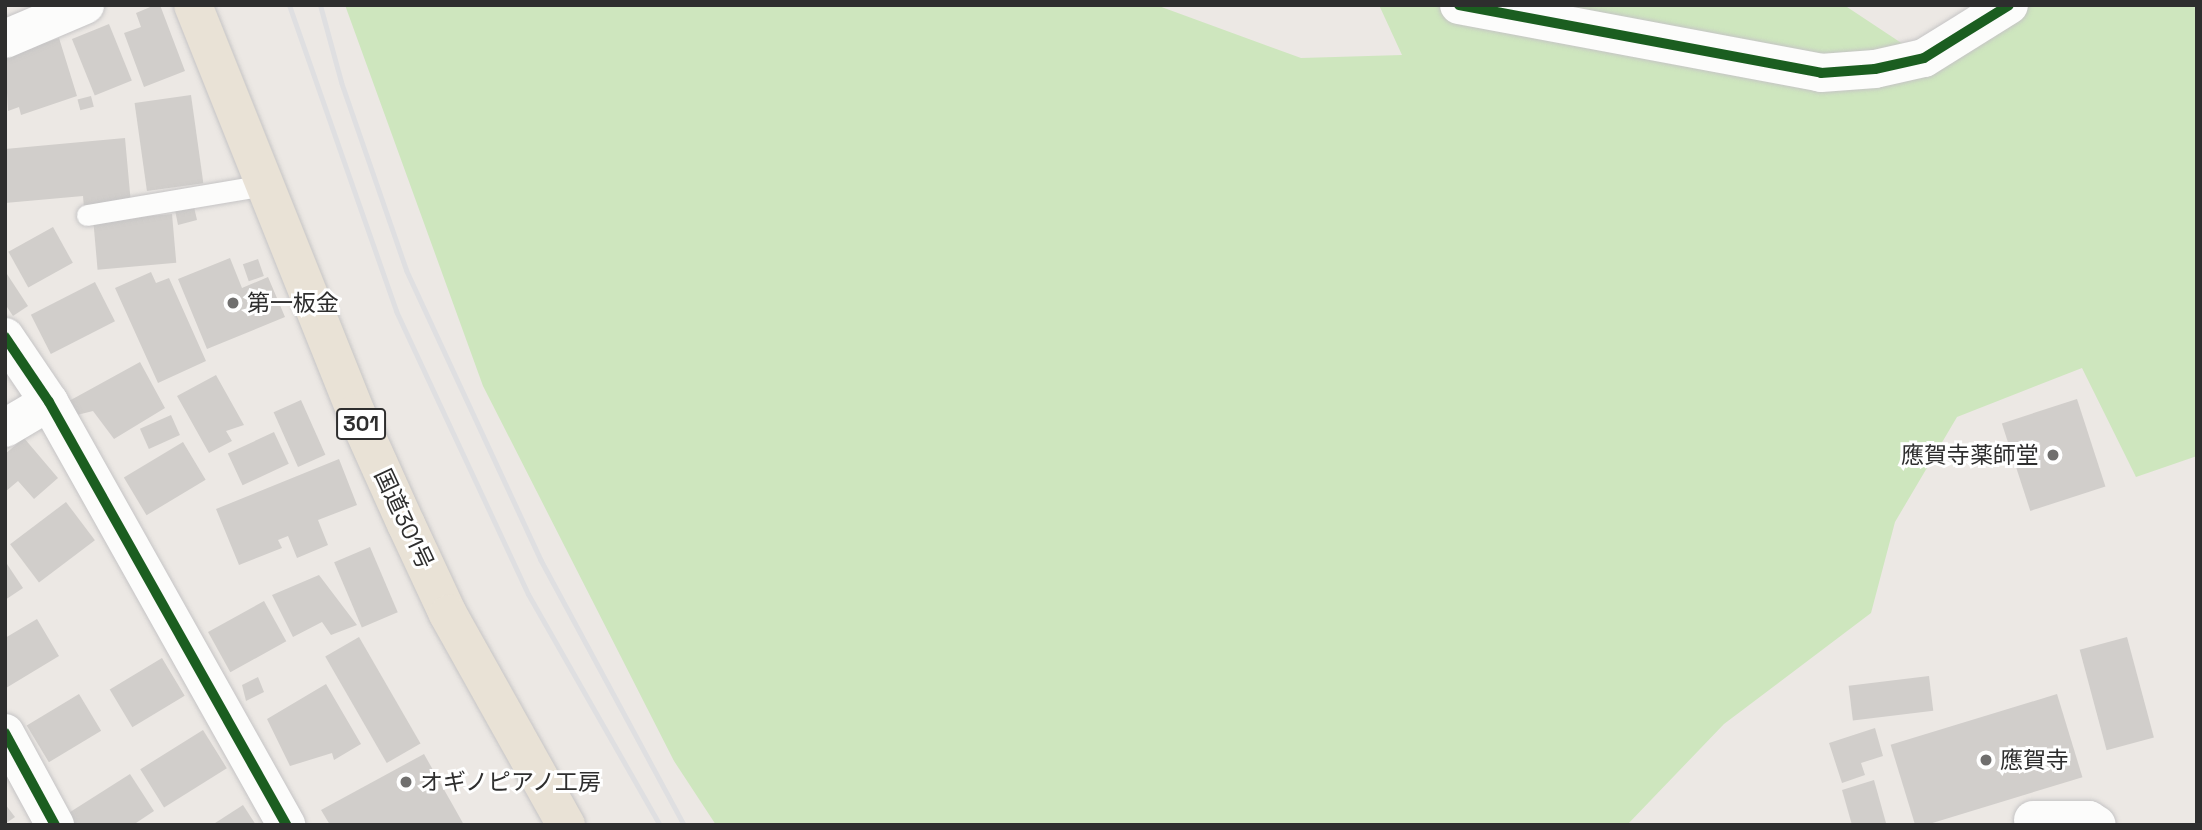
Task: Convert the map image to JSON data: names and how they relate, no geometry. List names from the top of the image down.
{
  "streets": {
    "highway": ["301", "国道301号"]
  },
  "places": [
    "第一板金",
    "應賀寺薬師堂",
    "應賀寺",
    "オギノピアノ工房"
  ]
}
